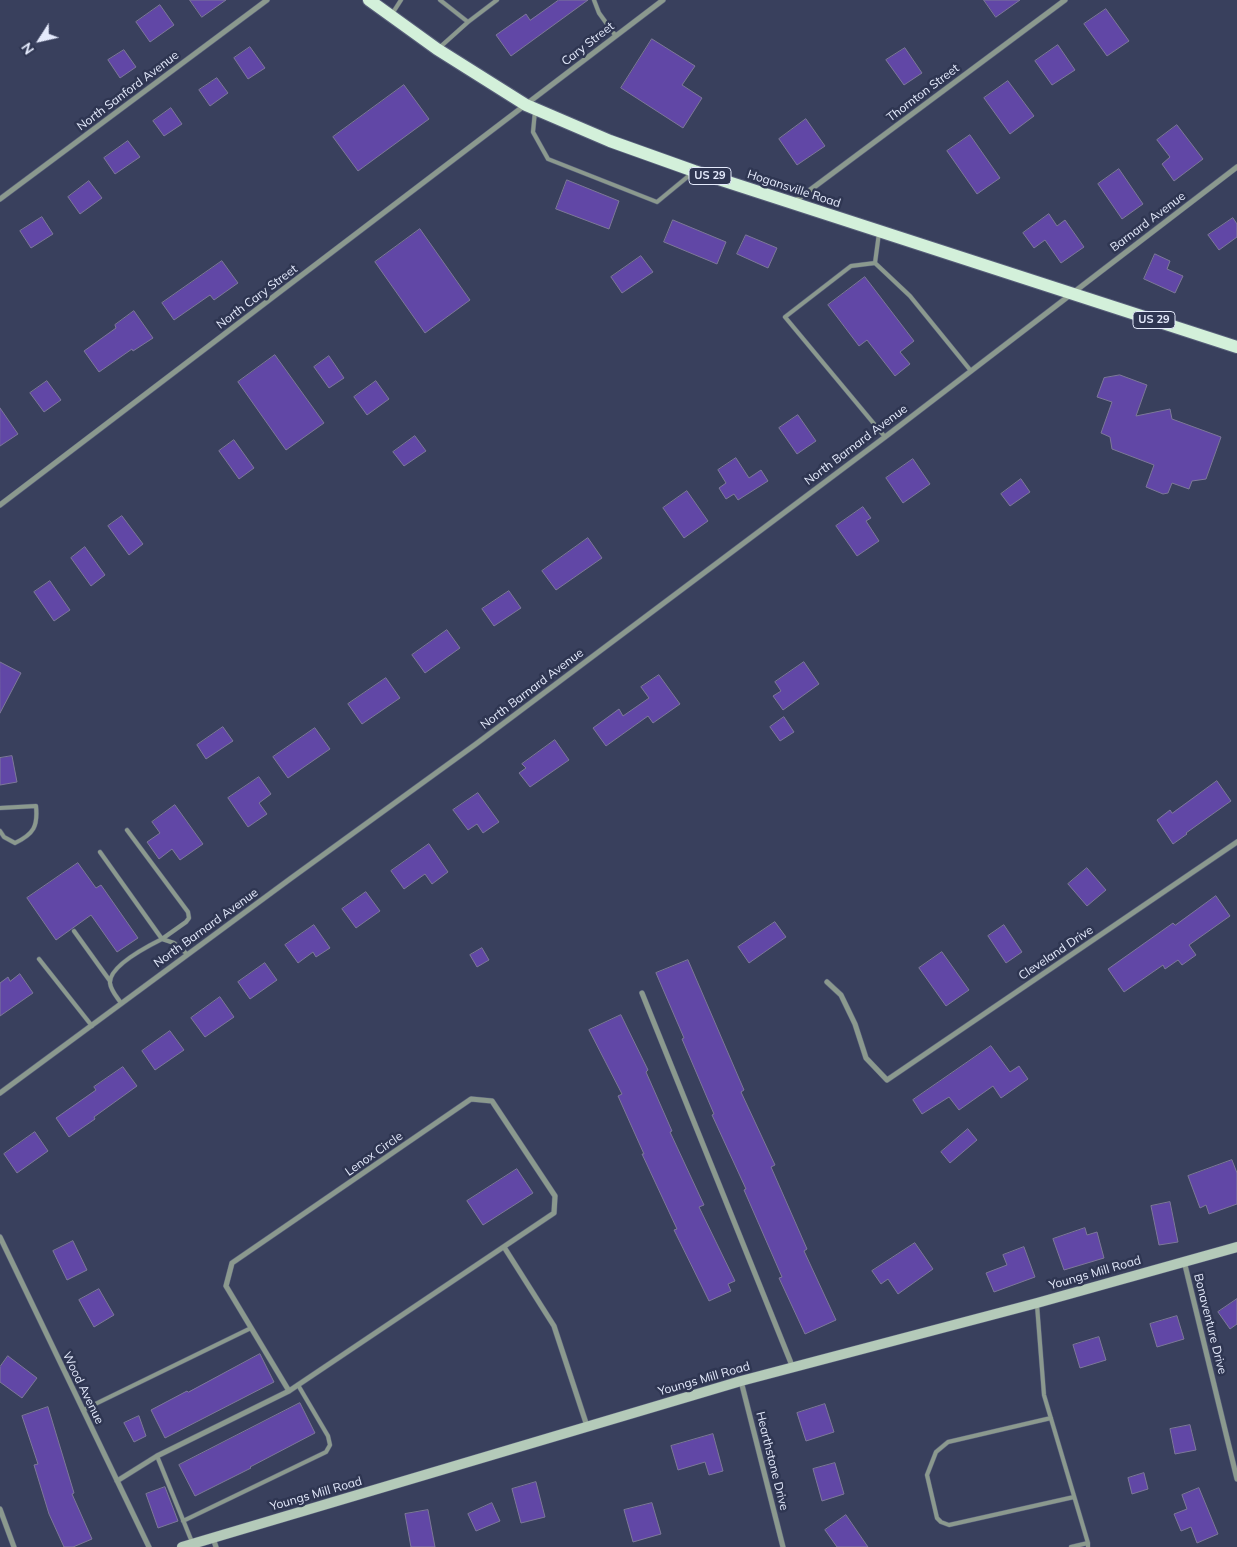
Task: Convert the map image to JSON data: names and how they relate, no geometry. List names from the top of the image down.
{
  "streets": {
    "main road": ["US 29", "Hogansville Road"],
    "street": [
      "Cary Street",
      "North Sanford Avenue",
      "Thornton Street",
      "Barnard Avenue",
      "North Cary Street",
      "North Barnard Avenue",
      "Cleveland Drive",
      "Lenox Circle",
      "Youngs Mill Road",
      "Bonaventure Drive",
      "Wood Avenue",
      "Hearthstone Drive"
    ]
  },
  "crossings": [
    ["Cary Street", "Hogansville Road"],
    ["Cary Street", "North Cary Street"],
    ["Thornton Street", "Hogansville Road"],
    ["Hogansville Road", "Barnard Avenue"],
    ["Hogansville Road", "North Cary Street"],
    ["Hogansville Road", "North Barnard Avenue"],
    ["Barnard Avenue", "North Barnard Avenue"],
    ["Lenox Circle", "Wood Avenue"],
    ["Youngs Mill Road", "Bonaventure Drive"],
    ["Youngs Mill Road", "Hearthstone Drive"]
  ],
  "north": "bottom left"
}
